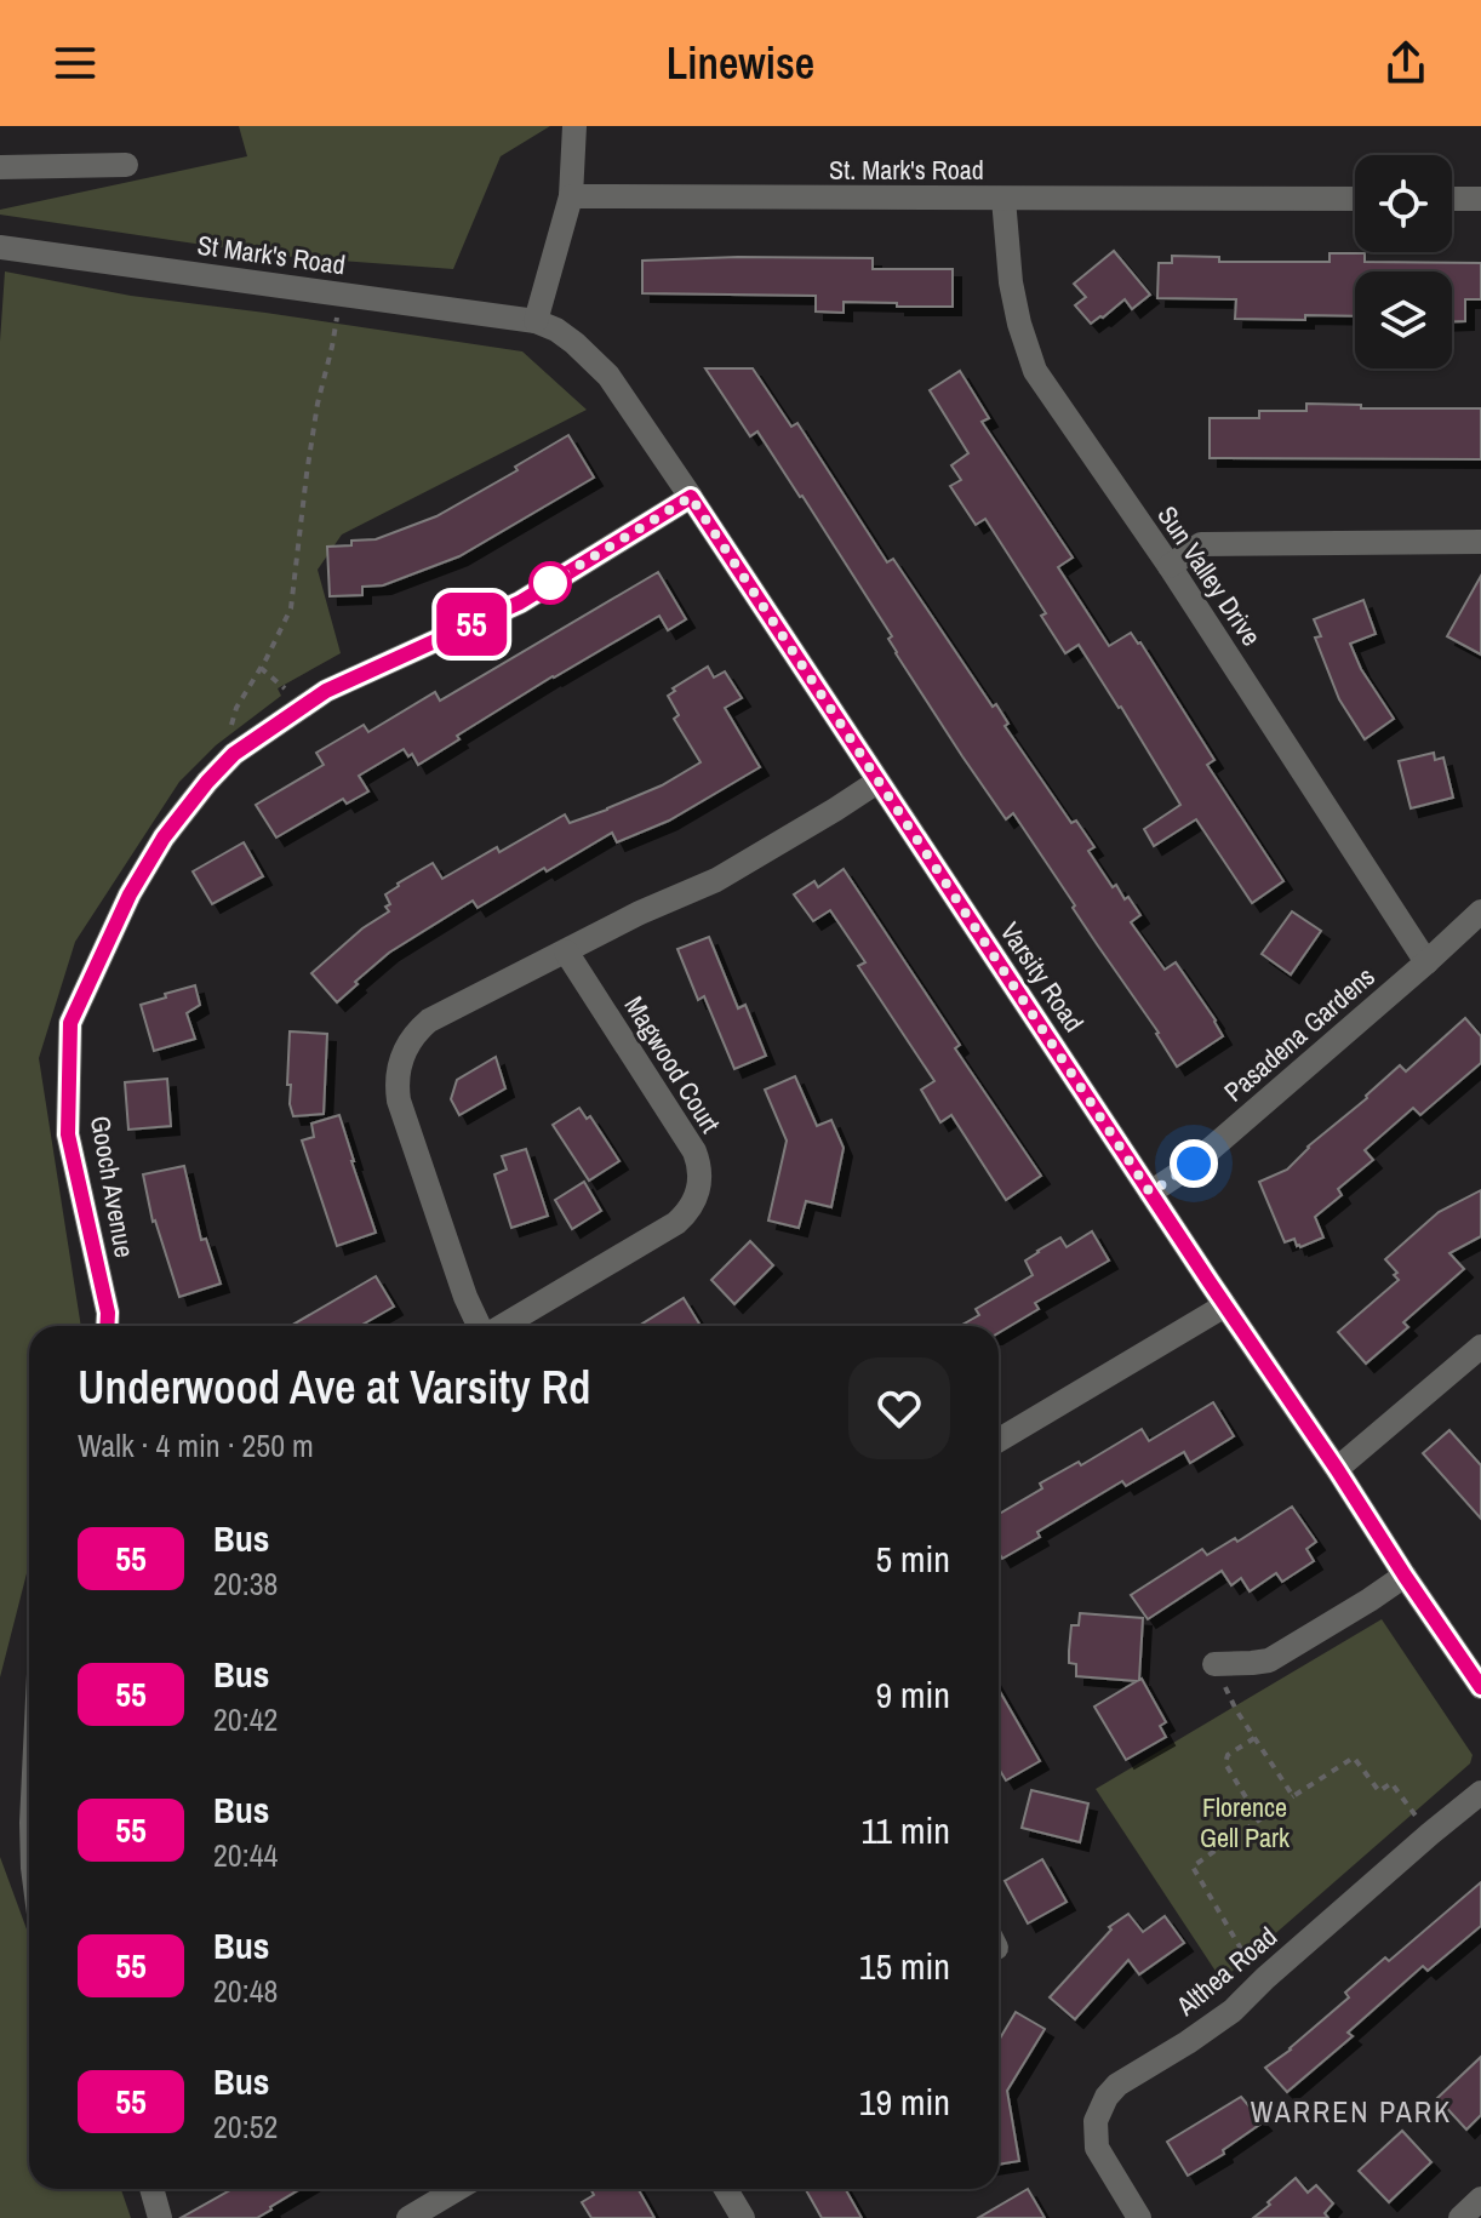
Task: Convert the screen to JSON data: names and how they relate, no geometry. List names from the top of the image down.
{
  "streets": {
    "street": [
      "St. Mark's Road",
      "St Mark's Road",
      "Sun Valley Drive",
      "Varsity Road",
      "Pasadena Gardens",
      "Magwood Court",
      "Gooch Avenue",
      "Althea Road"
    ]
  },
  "crossings": [
    ["St. Mark's Road", "Sun Valley Drive"],
    ["St Mark's Road", "Varsity Road"],
    ["Sun Valley Drive", "Pasadena Gardens"],
    ["Varsity Road", "Pasadena Gardens"],
    ["Varsity Road", "Magwood Court"],
    ["Varsity Road", "Gooch Avenue"]
  ],
  "districts": ["WARREN PARK"],
  "parks": ["Florence Gell Park"],
  "lines": ["bus line 55"],
  "page": {
    "header": "Linewise",
    "on_map": "55",
    "heading": ["Underwood Ave at Varsity Rd", "Walk · 4 min · 250 m"],
    "list": [
      {
        "mark": "55",
        "name": "Bus",
        "note": "20:38",
        "value": "5 min"
      },
      {
        "mark": "55",
        "name": "Bus",
        "note": "20:42",
        "value": "9 min"
      },
      {
        "mark": "55",
        "name": "Bus",
        "note": "20:44",
        "value": "11 min"
      },
      {
        "mark": "55",
        "name": "Bus",
        "note": "20:48",
        "value": "15 min"
      },
      {
        "mark": "55",
        "name": "Bus",
        "note": "20:52",
        "value": "19 min"
      }
    ]
  }
}
